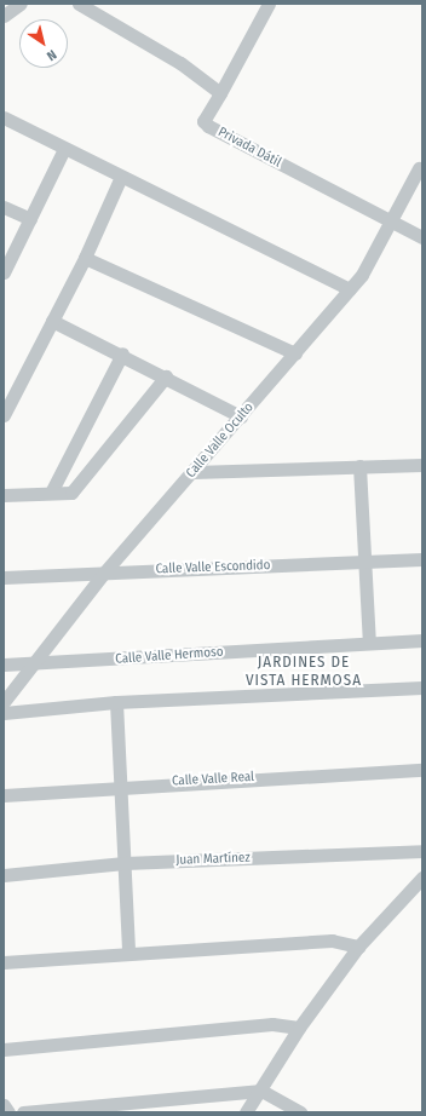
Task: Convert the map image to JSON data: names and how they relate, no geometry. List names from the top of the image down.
{
  "streets": {
    "street": [
      "Privada Dátil",
      "Calle Valle Oculto",
      "Calle Valle Escondido",
      "Calle Valle Hermoso",
      "Calle Valle Real",
      "Juan Martínez"
    ]
  },
  "crossings": [
    ["Privada Dátil", "Calle Valle Oculto"],
    ["Calle Valle Oculto", "Calle Valle Escondido"],
    ["Calle Valle Oculto", "Calle Valle Hermoso"]
  ],
  "districts": ["JARDINES DE VISTA HERMOSA"],
  "north": "bottom right"
}
